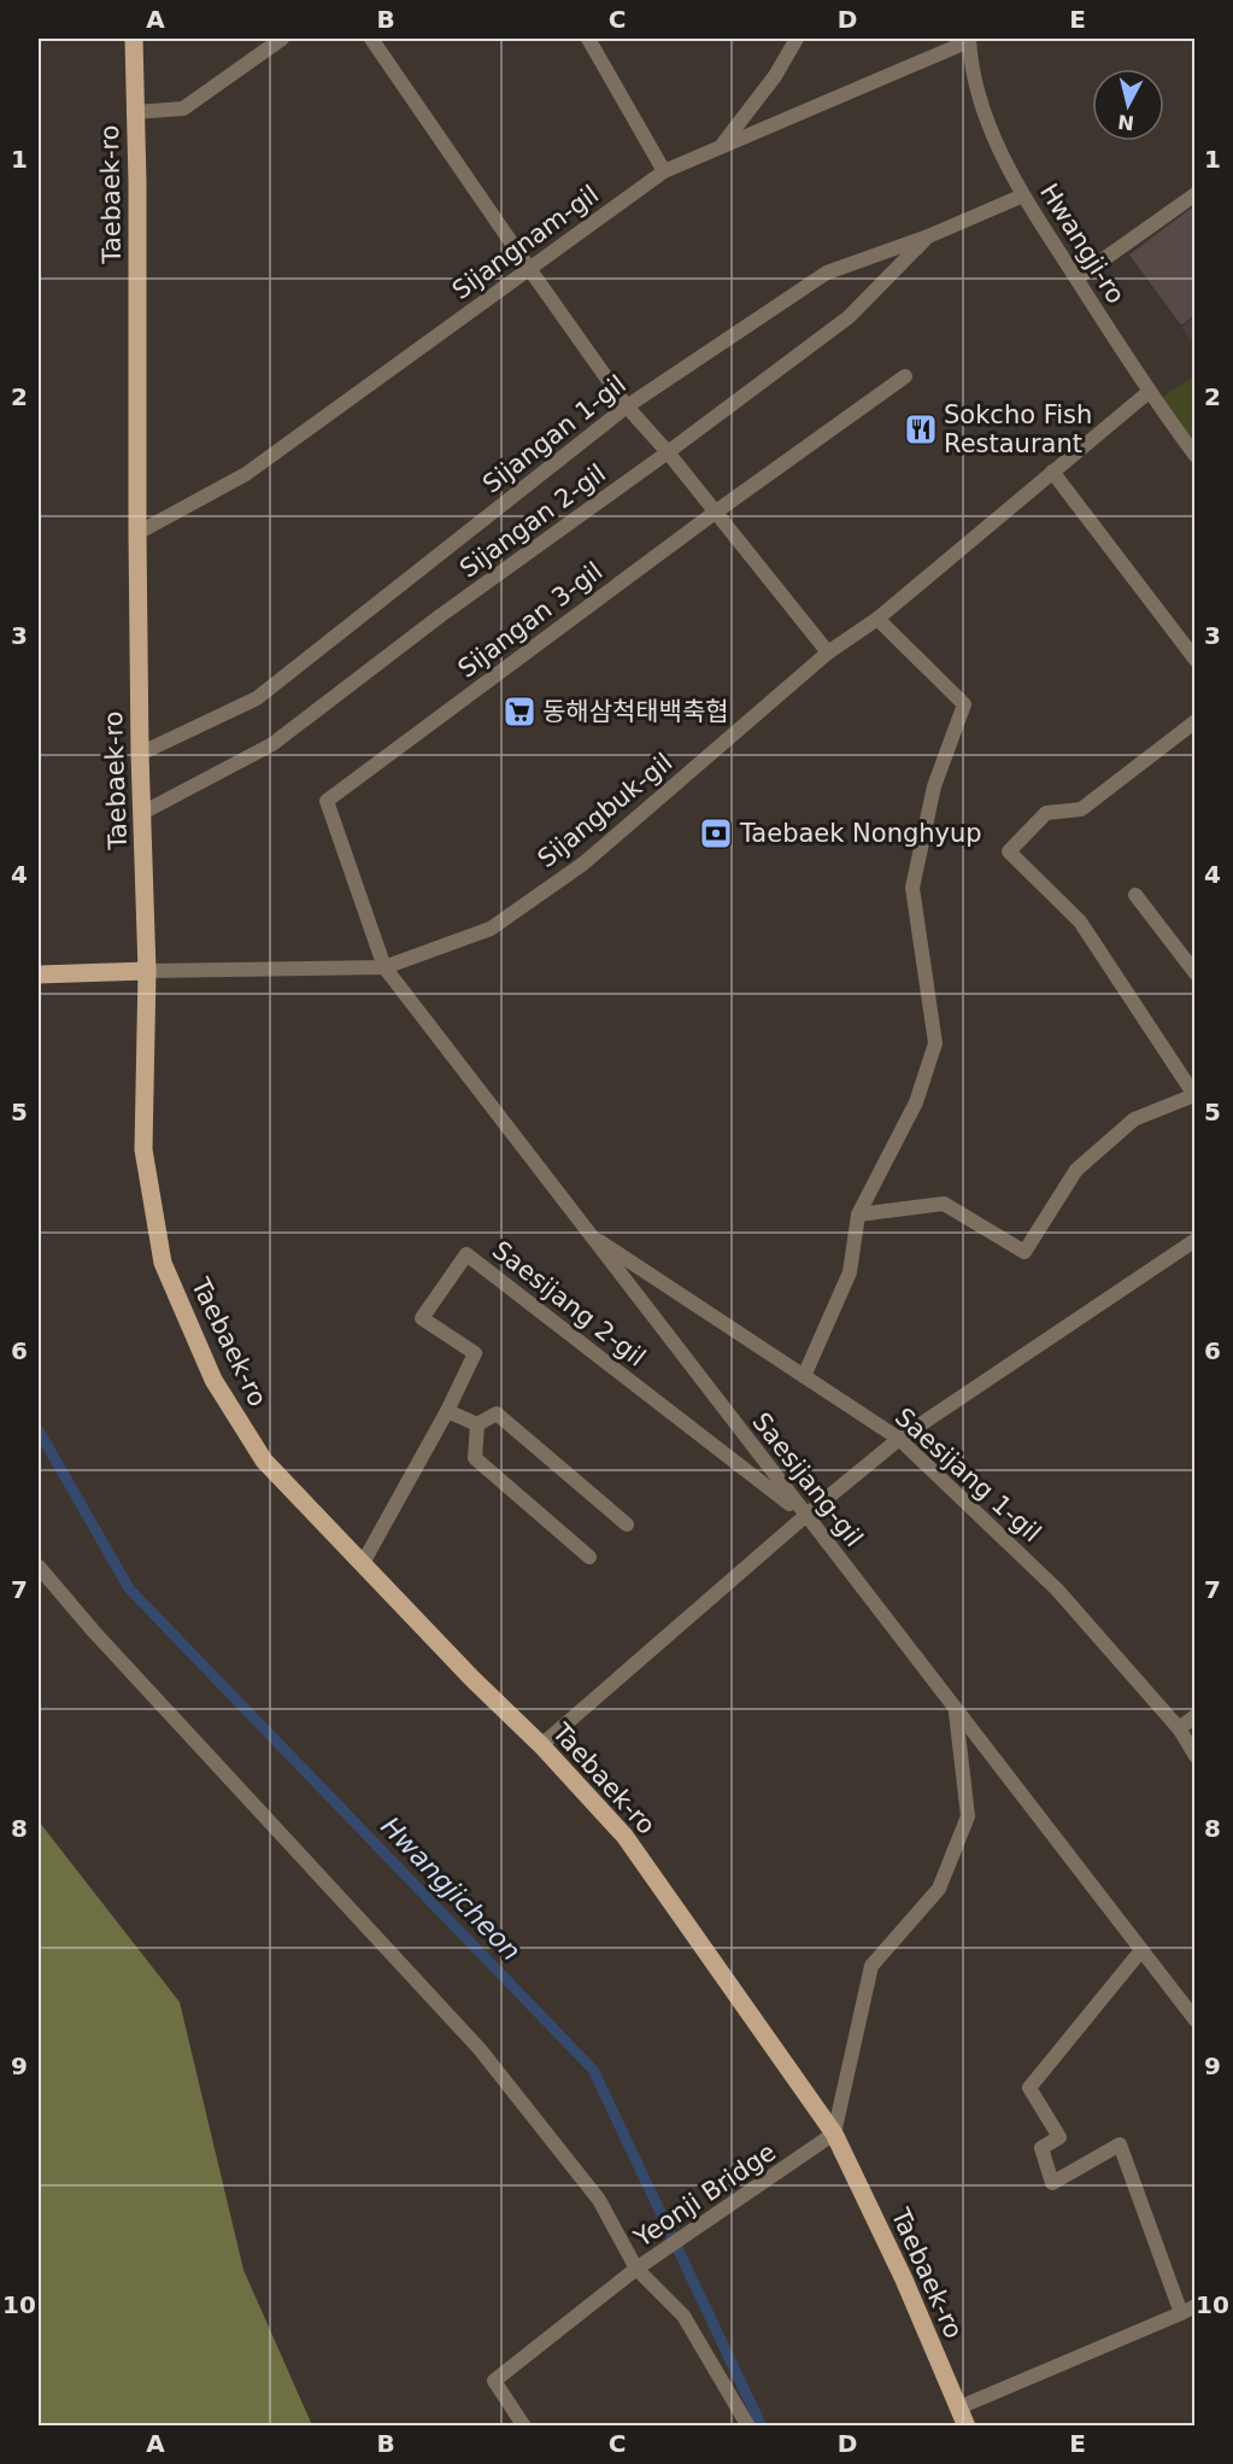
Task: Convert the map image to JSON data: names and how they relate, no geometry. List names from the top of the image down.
{
  "streets": {
    "main road": ["Taebaek-ro"],
    "street": [
      "Sijangnam-gil",
      "Hwangji-ro",
      "Sijangan 1-gil",
      "Sijangan 2-gil",
      "Sijangan 3-gil",
      "Sijangbuk-gil",
      "Saesijang 2-gil",
      "Saesijang 1-gil",
      "Saesijang-gil",
      "Yeonji Bridge"
    ]
  },
  "crossings": [
    ["Taebaek-ro", "Sijangnam-gil"],
    ["Taebaek-ro", "Sijangan 1-gil"],
    ["Taebaek-ro", "Sijangan 2-gil"],
    ["Taebaek-ro", "Sijangbuk-gil"],
    ["Taebaek-ro", "Saesijang 2-gil"],
    ["Taebaek-ro", "Yeonji Bridge"],
    ["Sijangnam-gil", "Hwangji-ro"],
    ["Hwangji-ro", "Sijangan 1-gil"],
    ["Hwangji-ro", "Sijangbuk-gil"],
    ["Sijangan 1-gil", "Sijangan 2-gil"],
    ["Sijangan 3-gil", "Sijangbuk-gil"],
    ["Sijangan 3-gil", "Saesijang-gil"],
    ["Sijangbuk-gil", "Saesijang-gil"],
    ["Saesijang 2-gil", "Saesijang-gil"],
    ["Saesijang 1-gil", "Saesijang-gil"]
  ],
  "water": ["Hwangjicheon"],
  "places": {
    "restaurant": ["Sokcho Fish Restaurant"],
    "supermarket": ["동해삼척태백축협"],
    "bank": ["Taebaek Nonghyup"]
  },
  "north": "bottom",
  "grid": {
    "columns": [
      "A",
      "B",
      "C",
      "D",
      "E"
    ],
    "rows": [
      "1",
      "2",
      "3",
      "4",
      "5",
      "6",
      "7",
      "8",
      "9",
      "10"
    ]
  }
}
